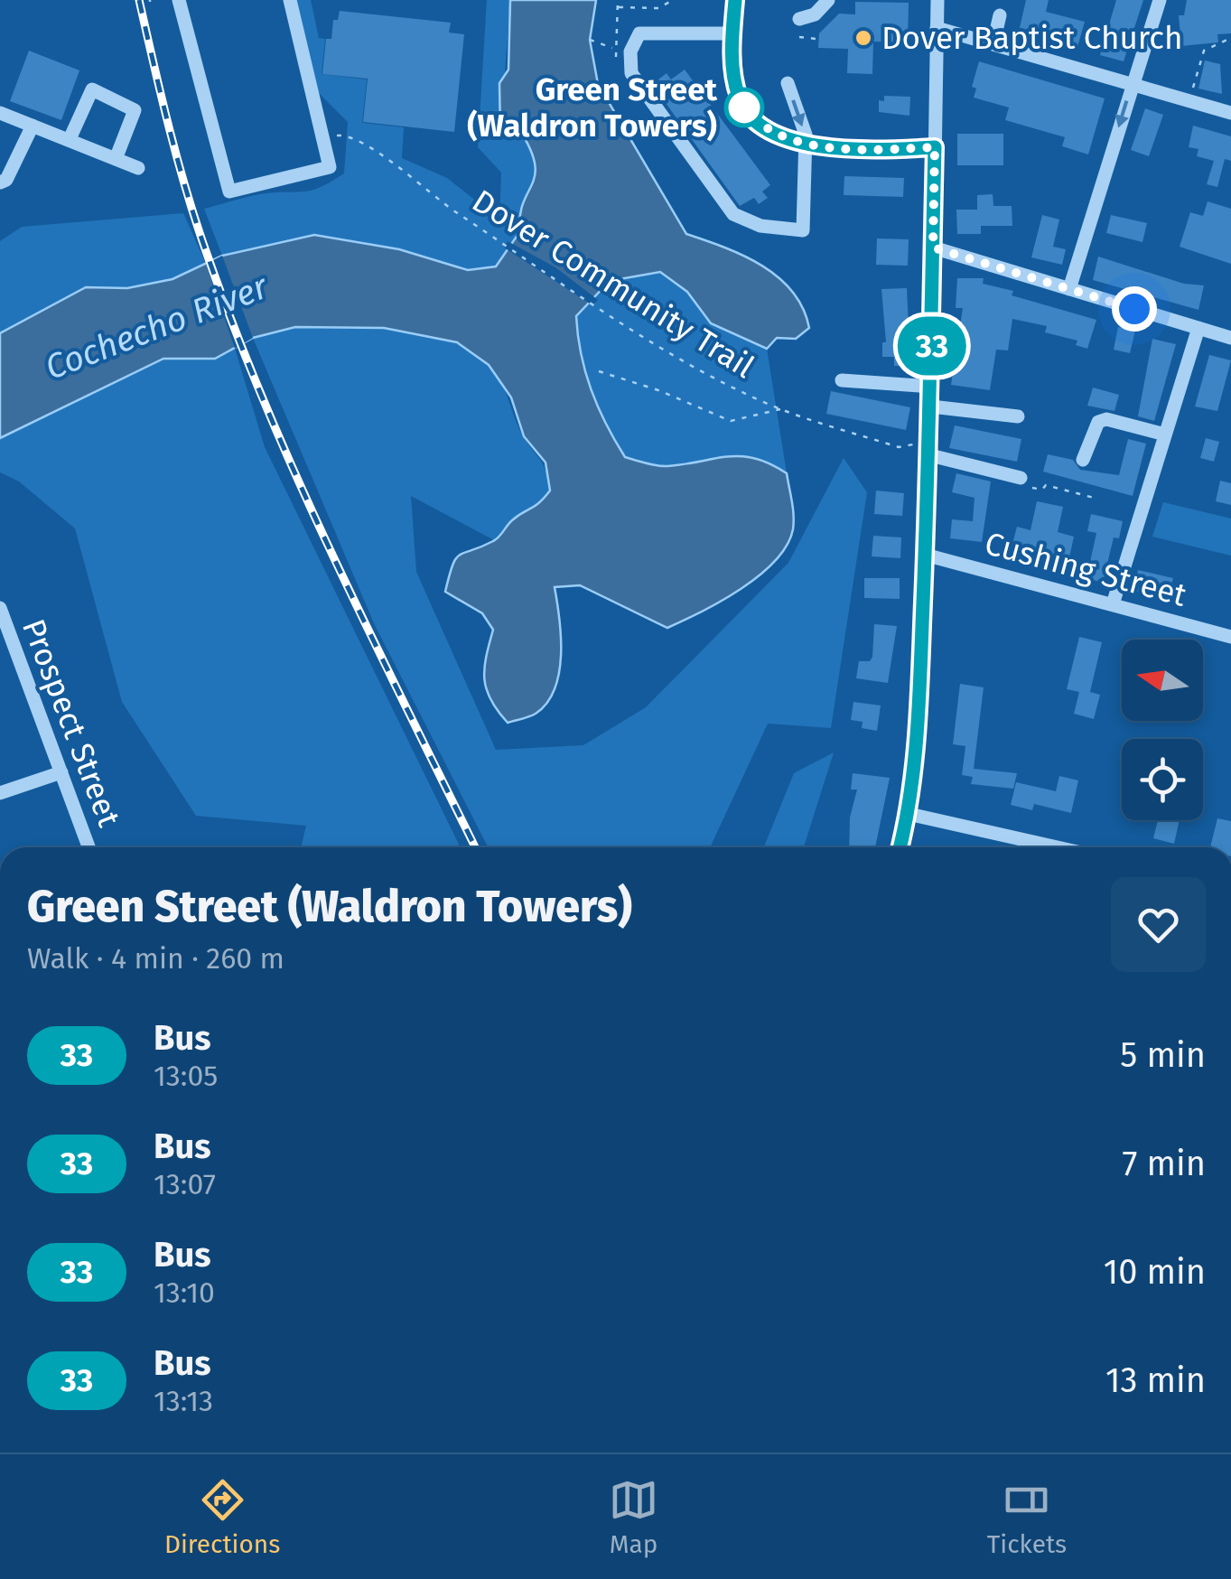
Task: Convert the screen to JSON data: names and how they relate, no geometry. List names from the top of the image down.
{
  "streets": {
    "street": ["Cushing Street", "Prospect Street"],
    "path": ["Dover Community Trail"]
  },
  "water": ["Cochecho River"],
  "places": ["Dover Baptist Church", "Green Street (Waldron Towers)"],
  "lines": ["bus line 33"],
  "north": "left",
  "page": {
    "on_map": "33",
    "heading": ["Green Street (Waldron Towers)", "Walk · 4 min · 260 m"],
    "list": [
      {
        "mark": "33",
        "name": "Bus",
        "note": "13:05",
        "value": "5 min"
      },
      {
        "mark": "33",
        "name": "Bus",
        "note": "13:07",
        "value": "7 min"
      },
      {
        "mark": "33",
        "name": "Bus",
        "note": "13:10",
        "value": "10 min"
      },
      {
        "mark": "33",
        "name": "Bus",
        "note": "13:13",
        "value": "13 min"
      }
    ],
    "tabs": ["Directions", "Map", "Tickets"]
  }
}
